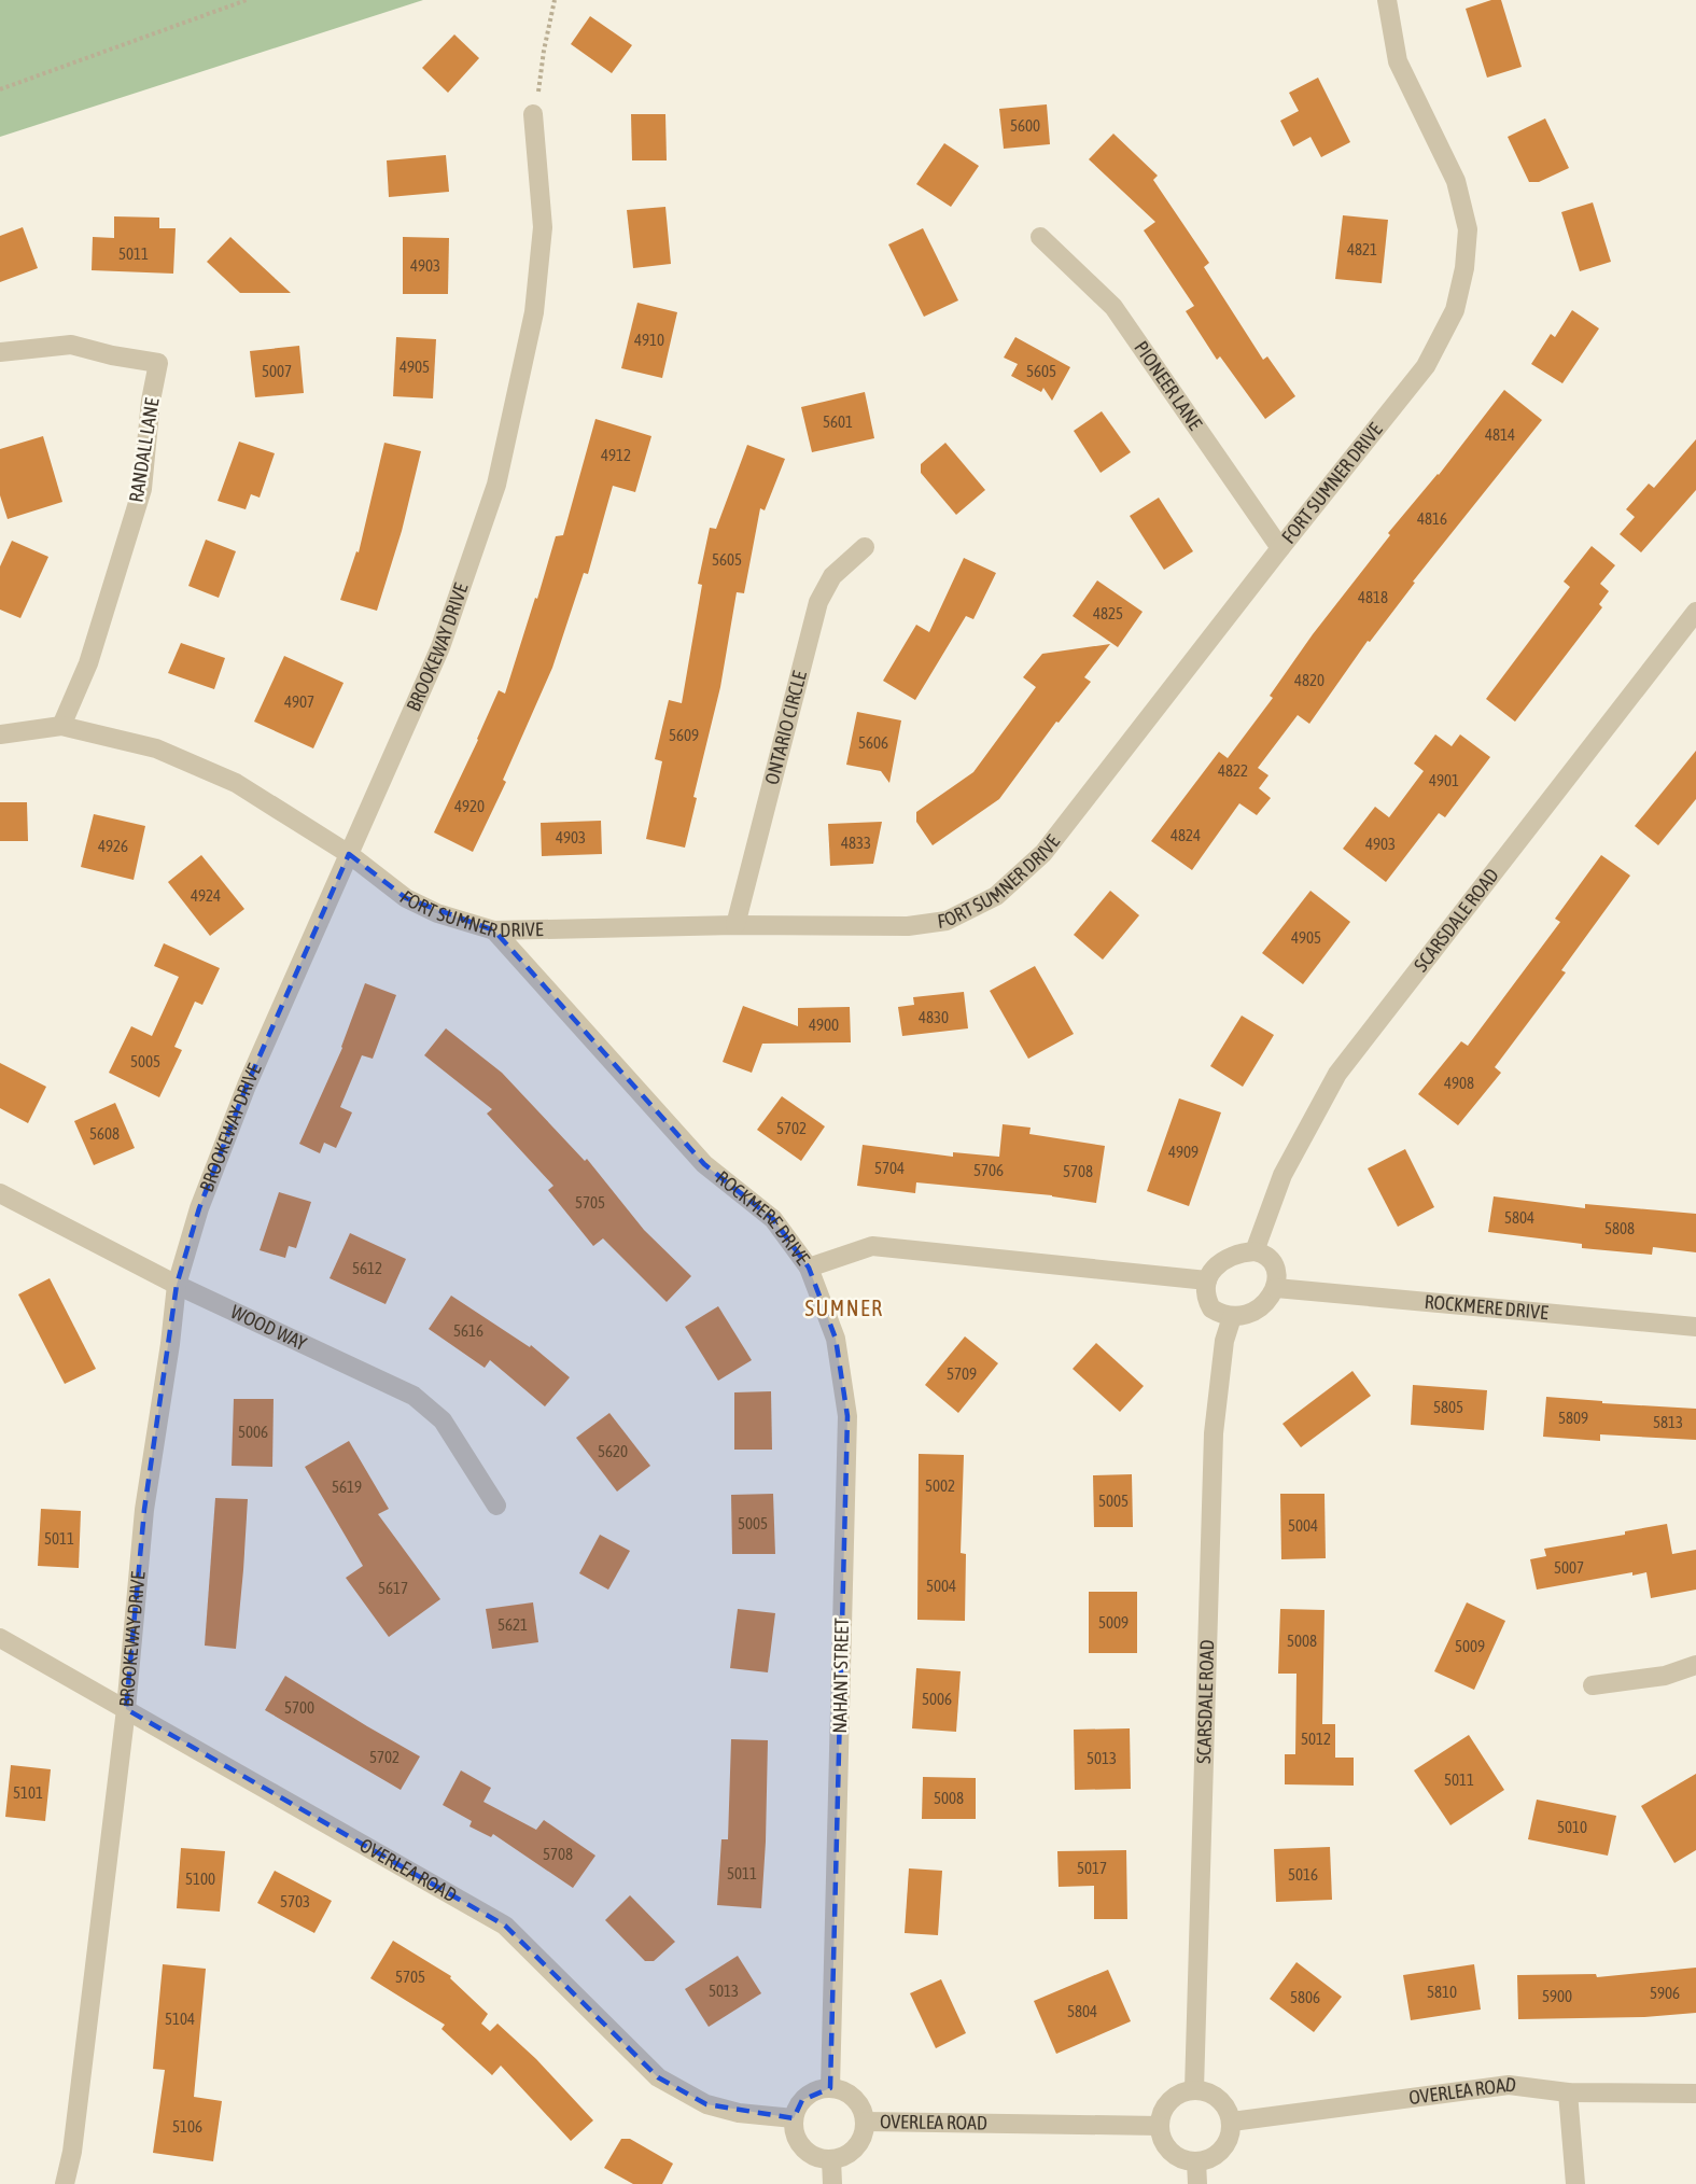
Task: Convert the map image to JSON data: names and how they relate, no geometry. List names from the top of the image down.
{
  "streets": {
    "street": [
      "PIONEER LANE",
      "RANDALL LANE",
      "FORT SUMNER DRIVE",
      "BROOKEWAY DRIVE",
      "ONTARIO CIRCLE",
      "SCARSDALE ROAD",
      "ROCKMERE DRIVE",
      "WOOD WAY",
      "NAHANT STREET",
      "OVERLEA ROAD"
    ]
  },
  "crossings": [
    ["PIONEER LANE", "FORT SUMNER DRIVE"],
    ["RANDALL LANE", "FORT SUMNER DRIVE"],
    ["FORT SUMNER DRIVE", "BROOKEWAY DRIVE"],
    ["FORT SUMNER DRIVE", "ONTARIO CIRCLE"],
    ["FORT SUMNER DRIVE", "ROCKMERE DRIVE"],
    ["BROOKEWAY DRIVE", "WOOD WAY"],
    ["BROOKEWAY DRIVE", "OVERLEA ROAD"],
    ["SCARSDALE ROAD", "ROCKMERE DRIVE"],
    ["SCARSDALE ROAD", "OVERLEA ROAD"],
    ["ROCKMERE DRIVE", "NAHANT STREET"],
    ["NAHANT STREET", "OVERLEA ROAD"]
  ],
  "districts": ["SUMNER"],
  "house_numbers": [
    "5600",
    "4821",
    "5011",
    "4903",
    "4910",
    "4905",
    "5007",
    "5605",
    "5601",
    "4814",
    "4912",
    "4816",
    "5605",
    "4818",
    "4825",
    "4820",
    "4907",
    "5609",
    "5606",
    "4822",
    "4901",
    "4920",
    "4824",
    "4903",
    "4833",
    "4903",
    "4926",
    "4924",
    "4905",
    "4830",
    "4900",
    "5005",
    "4908",
    "5702",
    "5608",
    "4909",
    "5704",
    "5706",
    "5708",
    "5705",
    "5804",
    "5808",
    "5612",
    "5616",
    "5709",
    "5805",
    "5809",
    "5813",
    "5006",
    "5620",
    "5002",
    "5619",
    "5005",
    "5005",
    "5004",
    "5011",
    "5007",
    "5004",
    "5617",
    "5009",
    "5621",
    "5008",
    "5009",
    "5006",
    "5700",
    "5012",
    "5702",
    "5013",
    "5011",
    "5101",
    "5008",
    "5010",
    "5708",
    "5017",
    "5011",
    "5016",
    "5100",
    "5703",
    "5705",
    "5013",
    "5810",
    "5906",
    "5900",
    "5806",
    "5804",
    "5104",
    "5106"
  ]
}
